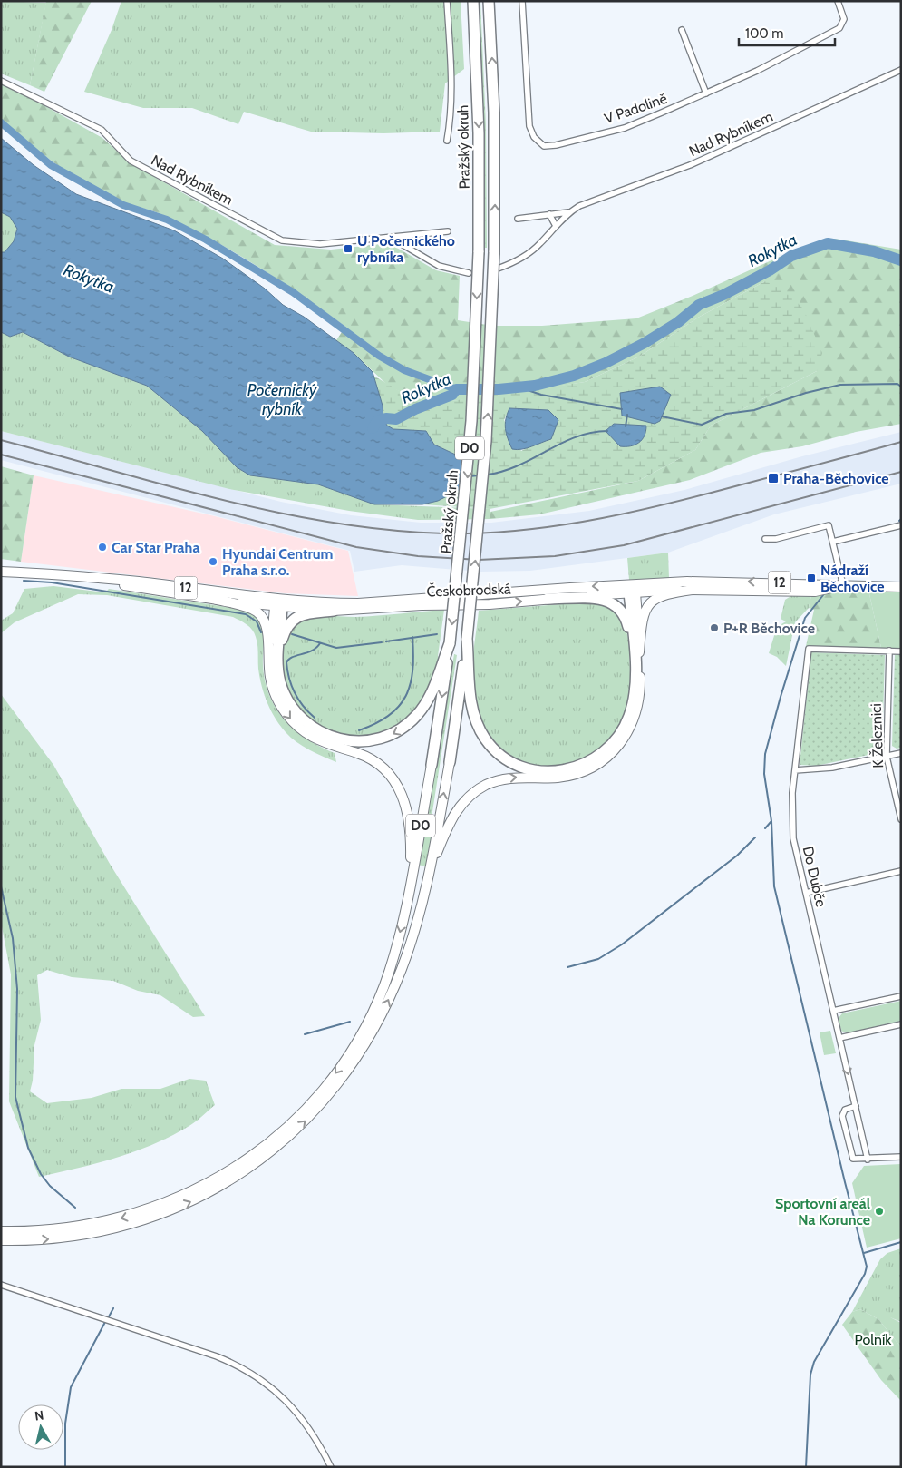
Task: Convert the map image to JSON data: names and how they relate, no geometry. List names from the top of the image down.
{
  "streets": {
    "highway": ["Pražský okruh", "D0"],
    "main road": ["12", "Českobrodská"],
    "street": [
      "V Padolině",
      "Nad Rybníkem",
      "K Železnici",
      "Do Dubče"
    ]
  },
  "crossings": [
    ["Pražský okruh", "D0"],
    ["K Železnici", "Do Dubče"]
  ],
  "water": ["Rokytka", "Počernický rybník"],
  "parks": ["Polník"],
  "places": {
    "transit": ["U Počernického rybníka", "Praha-Běchovice", "Nádraží Běchovice"],
    "other": [
      "Car Star Praha",
      "Hyundai Centrum Praha s.r.o.",
      "P+R Běchovice",
      "Sportovní areál Na Korunce"
    ]
  },
  "scale_bar": "100 m",
  "north": "top"
}
